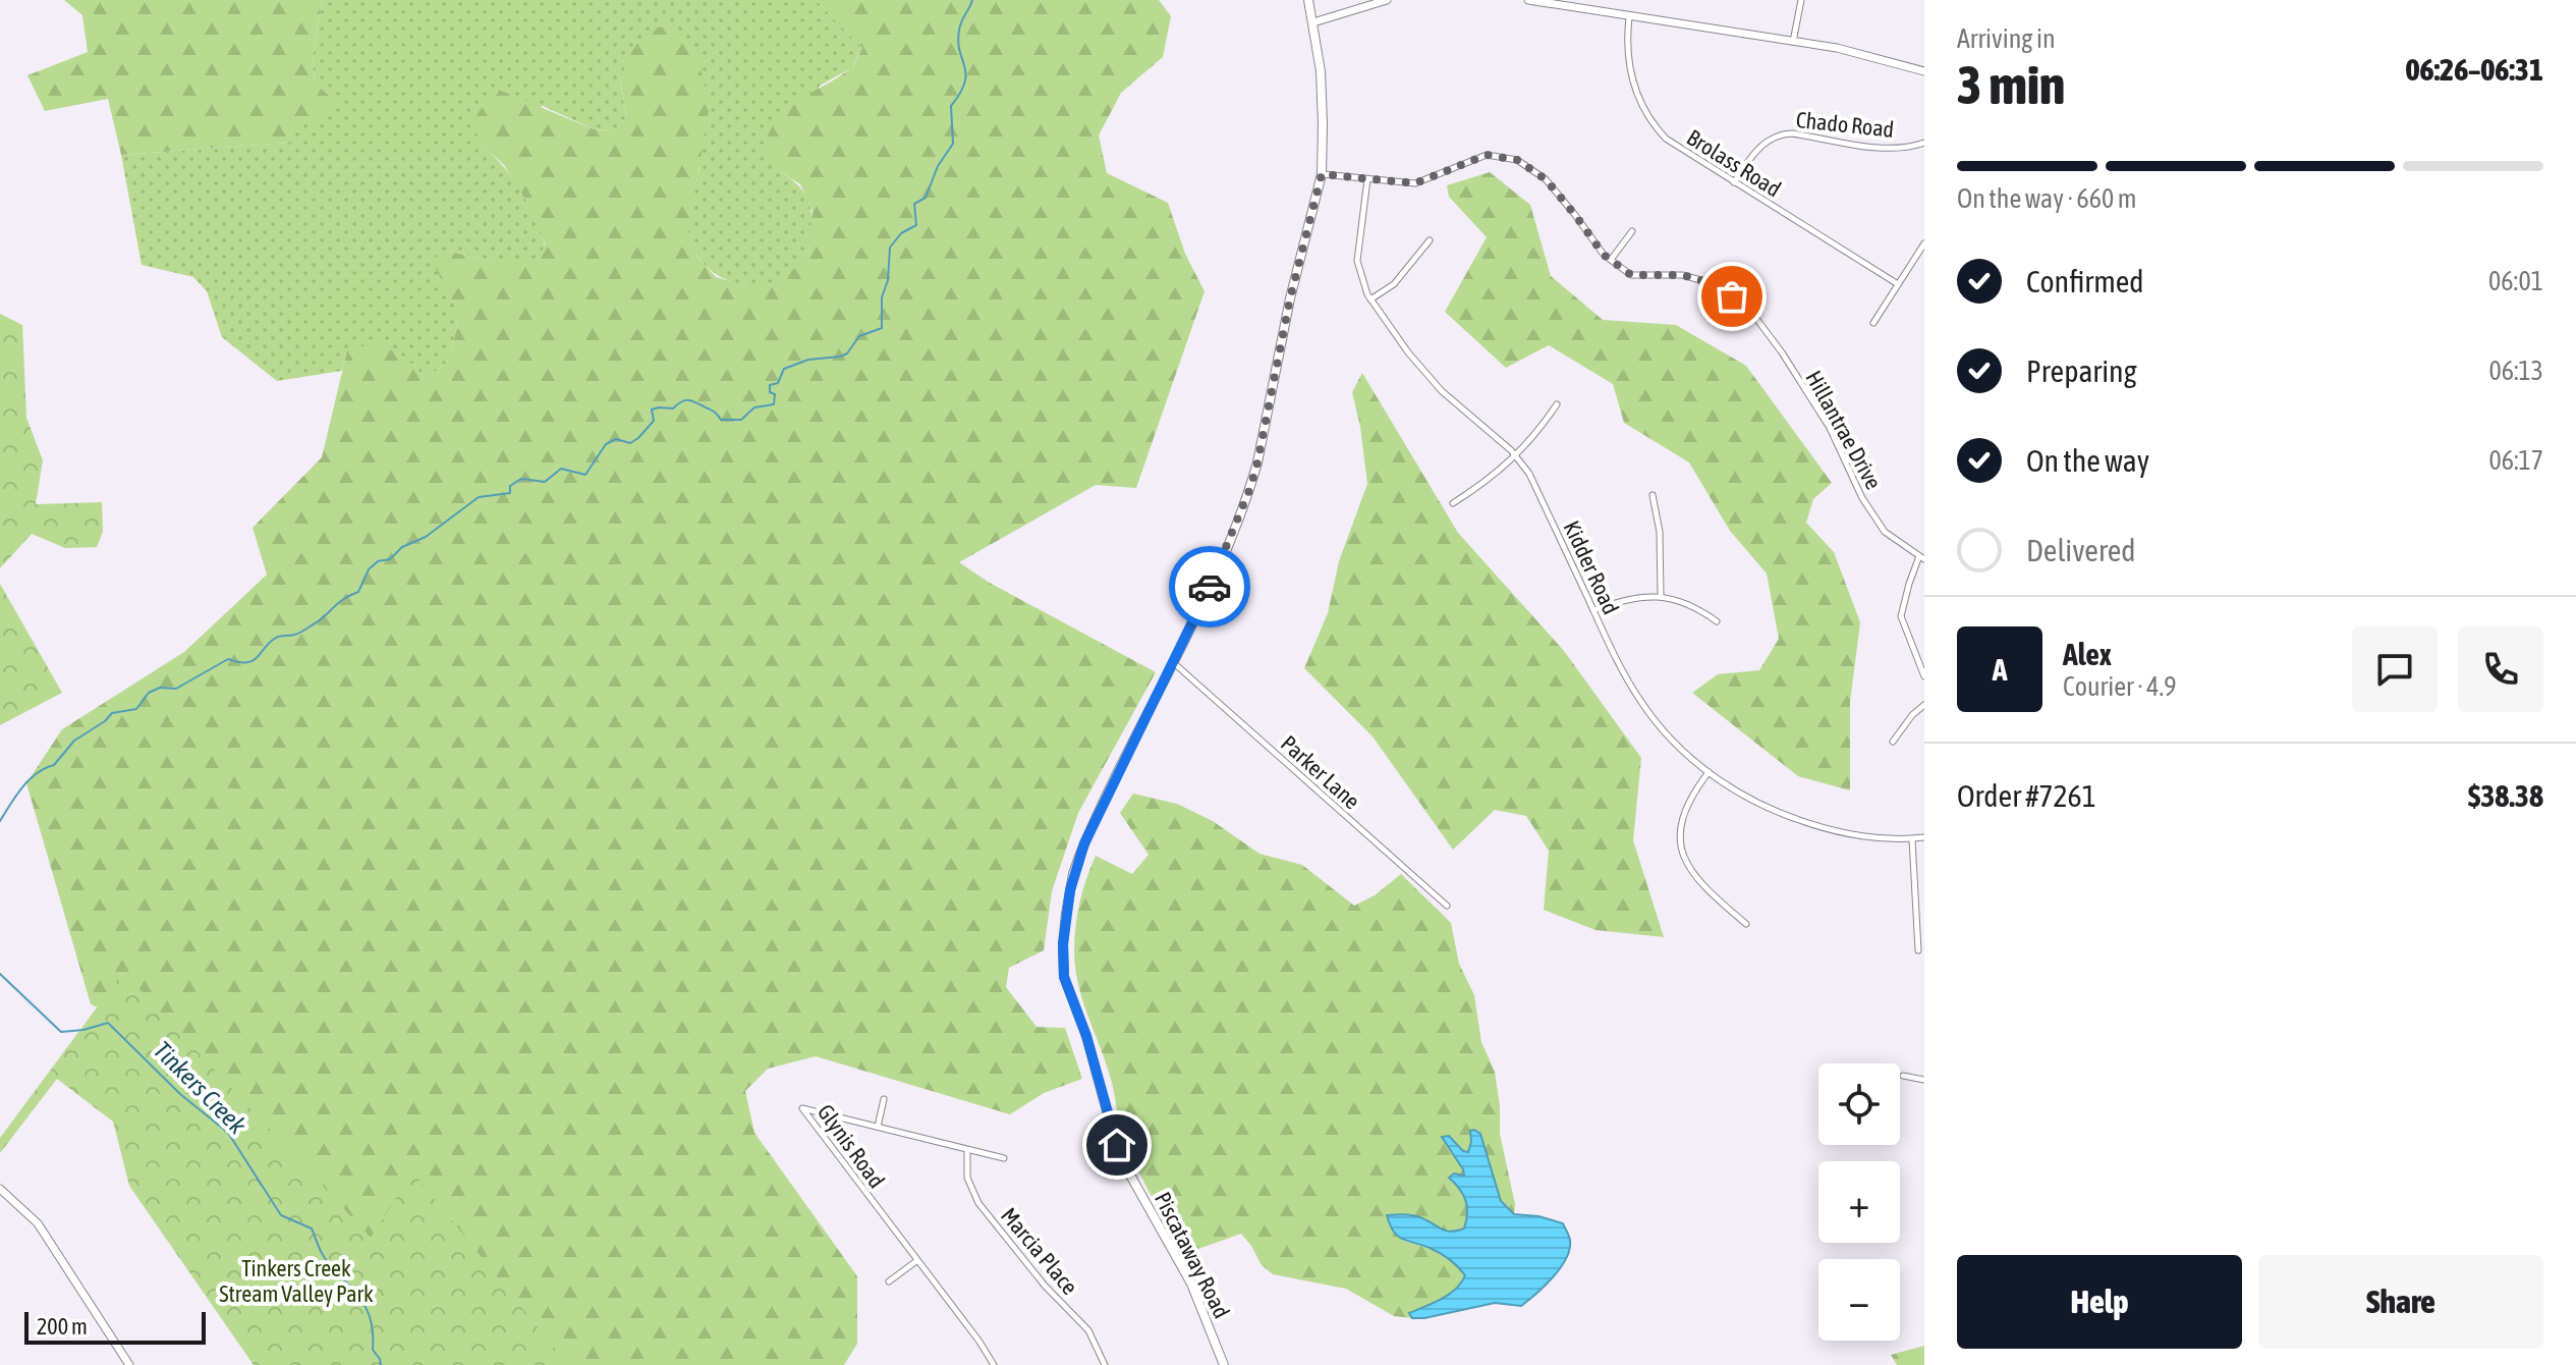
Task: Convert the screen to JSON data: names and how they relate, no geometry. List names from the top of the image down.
{
  "streets": {
    "main road": ["Piscataway Road"],
    "street": [
      "Chado Road",
      "Brolass Road",
      "Hillantrae Drive",
      "Kidder Road",
      "Parker Lane",
      "Glynis Road",
      "Marcia Place"
    ]
  },
  "crossings": [
    ["Chado Road", "Brolass Road"],
    ["Hillantrae Drive", "Kidder Road"],
    ["Hillantrae Drive", "Piscataway Road"],
    ["Parker Lane", "Piscataway Road"],
    ["Glynis Road", "Marcia Place"]
  ],
  "water": ["Tinkers Creek"],
  "parks": ["Tinkers Creek Stream Valley Park"],
  "scale_bar": "200 m",
  "page": {
    "heading": ["3 min", "Arriving in", "06:26–06:31"],
    "panel": [
      "Alex",
      "Courier · 4.9",
      "Order #7261",
      "$38.38"
    ],
    "bar": "On the way · 660 m",
    "list": [
      ["Confirmed", "06:01"],
      ["Preparing", "06:13"],
      ["On the way", "06:17"],
      "Delivered"
    ],
    "round": "A",
    "map_buttons": ["+", "−"],
    "buttons": ["Help", "Share"],
    "scale": "200 m"
  }
}
